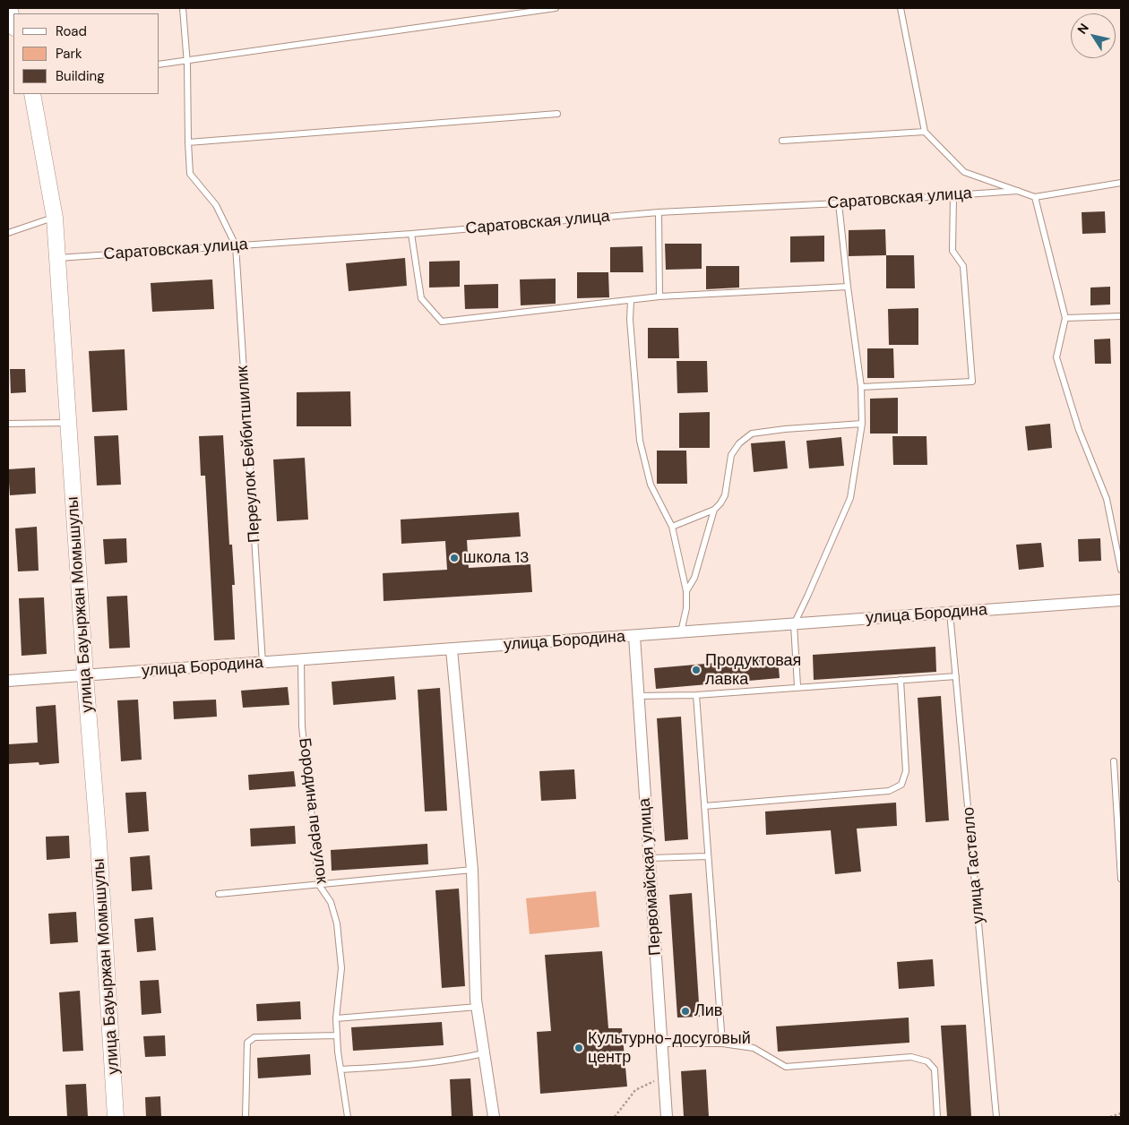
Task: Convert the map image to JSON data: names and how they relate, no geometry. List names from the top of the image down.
{
  "streets": {
    "street": ["улица Бауыржан Момышулы", "улица Бородина", "Первомайская улица"],
    "lane": [
      "Саратовская улица",
      "Переулок Бейбитшилик",
      "Бородина переулок",
      "улица Гастелло"
    ]
  },
  "crossings": [
    ["Саратовская улица", "Переулок Бейбитшилик"],
    ["Саратовская улица", "улица Бауыржан Момышулы"],
    ["Переулок Бейбитшилик", "улица Бородина"],
    ["улица Бауыржан Момышулы", "улица Бородина"],
    ["улица Бородина", "Бородина переулок"],
    ["улица Бородина", "улица Гастелло"],
    ["улица Бородина", "Первомайская улица"]
  ],
  "places": [
    "школа 13",
    "Продуктовая лавка",
    "Лив",
    "Культурно-досуговый центр"
  ],
  "legend": ["Road", "Park", "Building"],
  "north": "top left"
}
